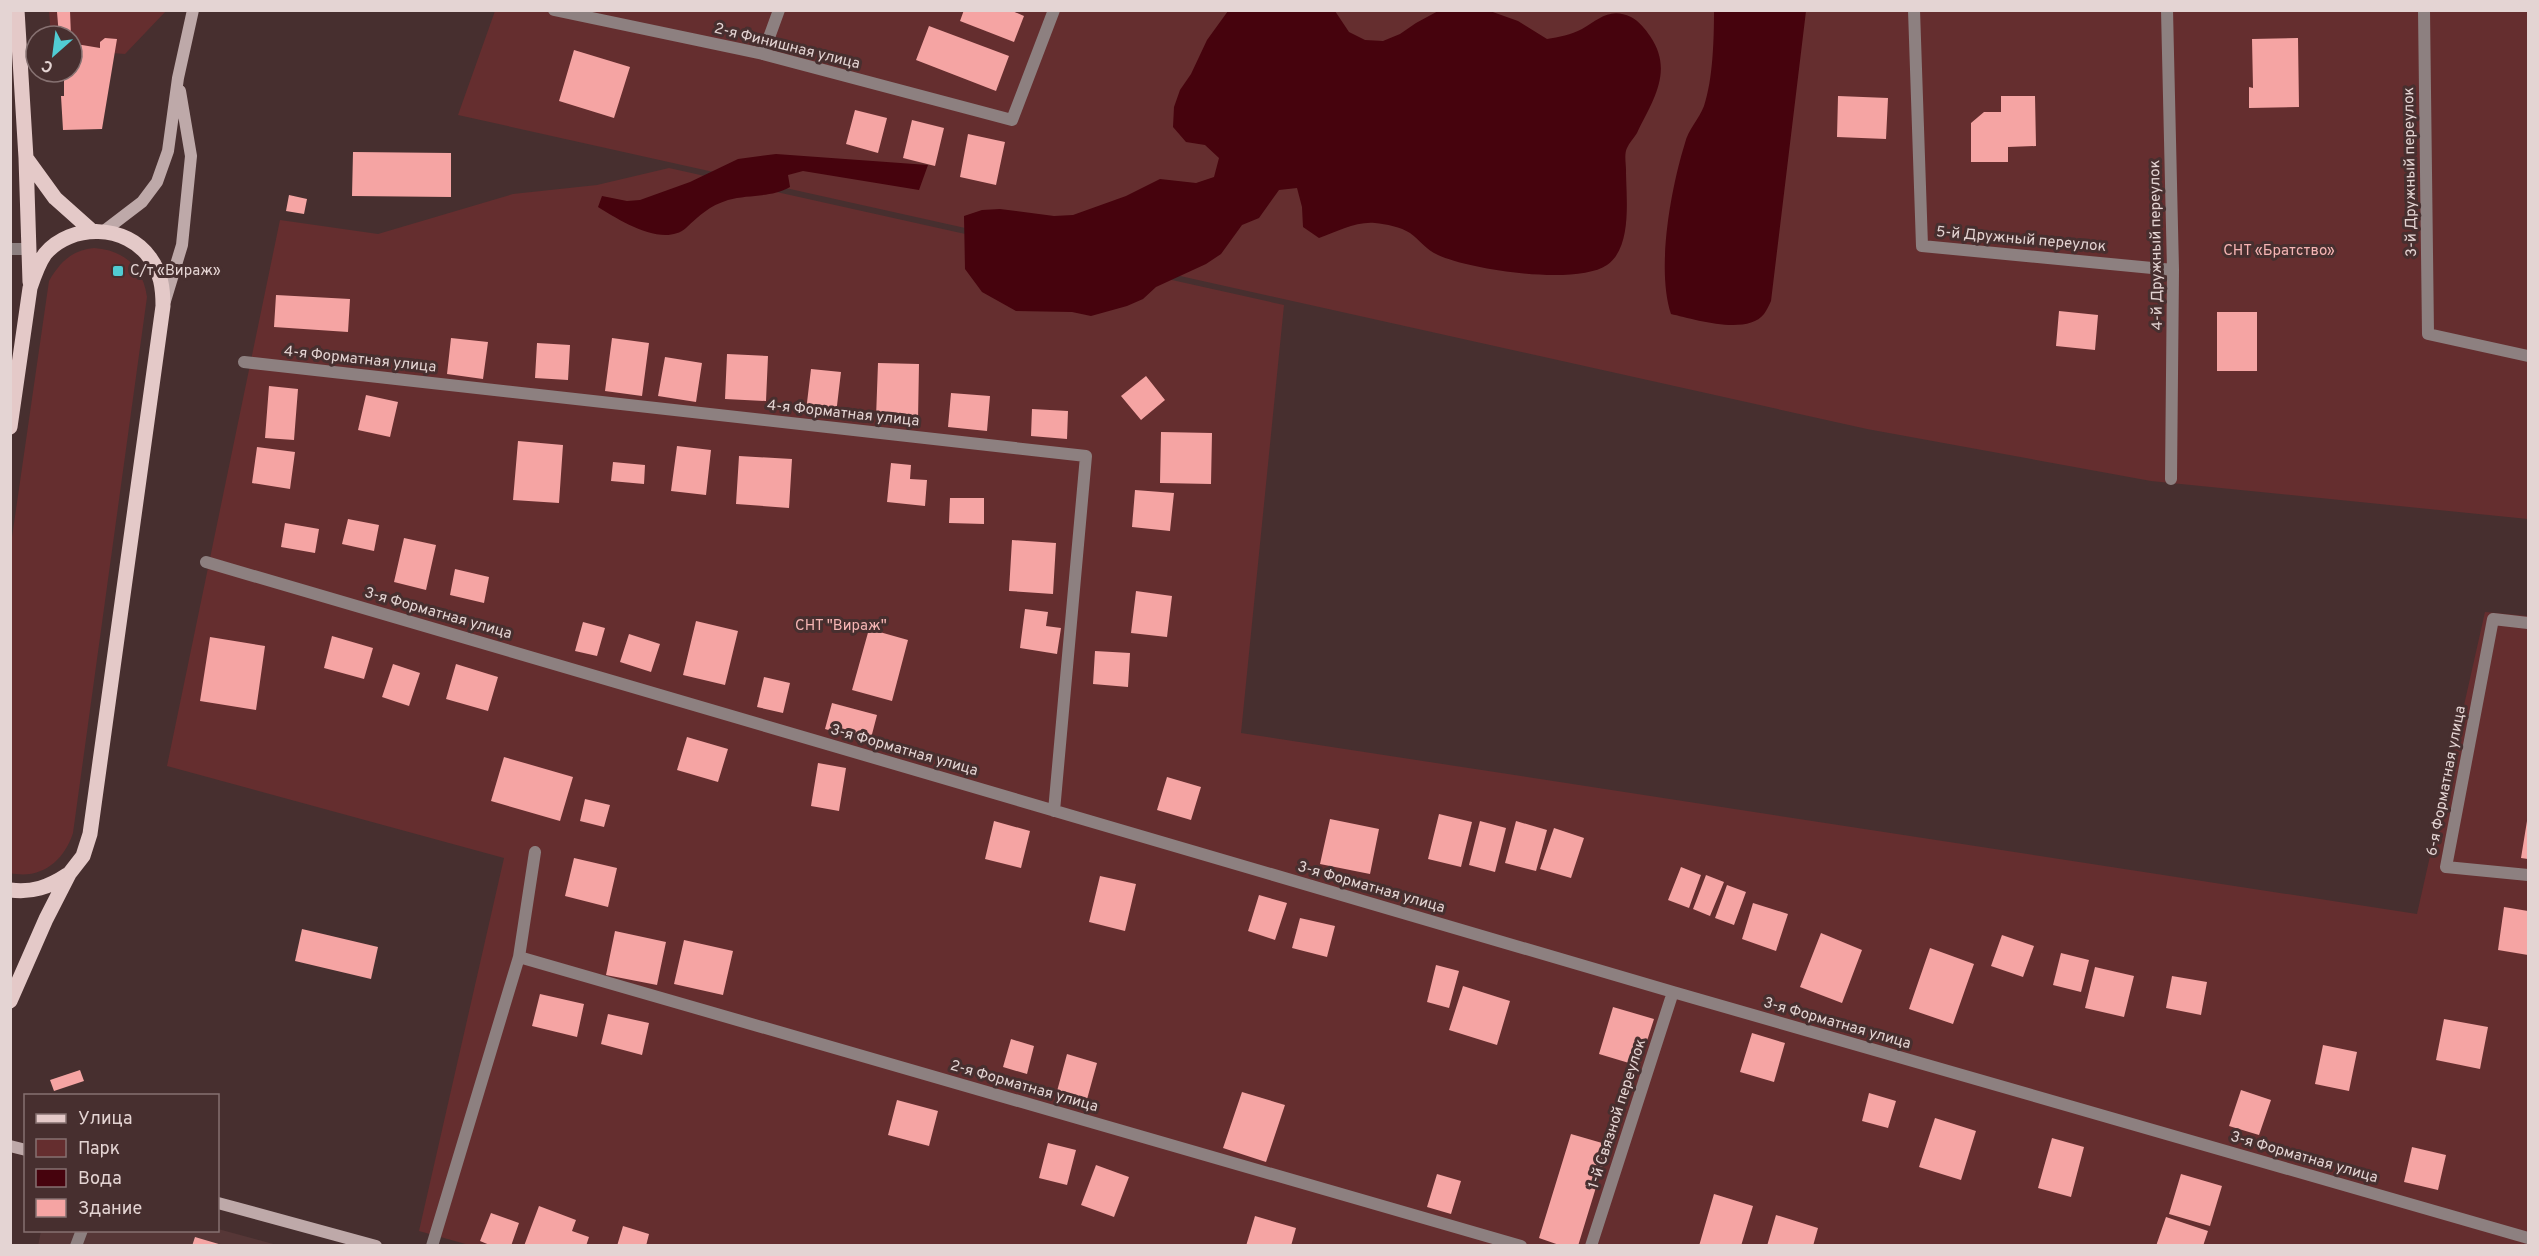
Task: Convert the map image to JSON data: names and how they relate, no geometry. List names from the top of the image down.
{
  "streets": {
    "lane": [
      "2-я Финишная улица",
      "3-й Дружный переулок",
      "5-й Дружный переулок",
      "4-й Дружный переулок",
      "4-я Форматная улица",
      "3-я Форматная улица",
      "6-я Форматная улица",
      "2-я Форматная улица",
      "1-й Связной переулок"
    ]
  },
  "crossings": [
    ["5-й Дружный переулок", "4-й Дружный переулок"],
    ["4-я Форматная улица", "3-я Форматная улица"],
    ["3-я Форматная улица", "1-й Связной переулок"]
  ],
  "parks": ["СНТ «Братство»", "СНТ \"Вираж\""],
  "places": {
    "transit": ["С/т «Вираж»"]
  },
  "legend": [
    "Улица",
    "Парк",
    "Вода",
    "Здание"
  ],
  "north": "bottom left"
}
